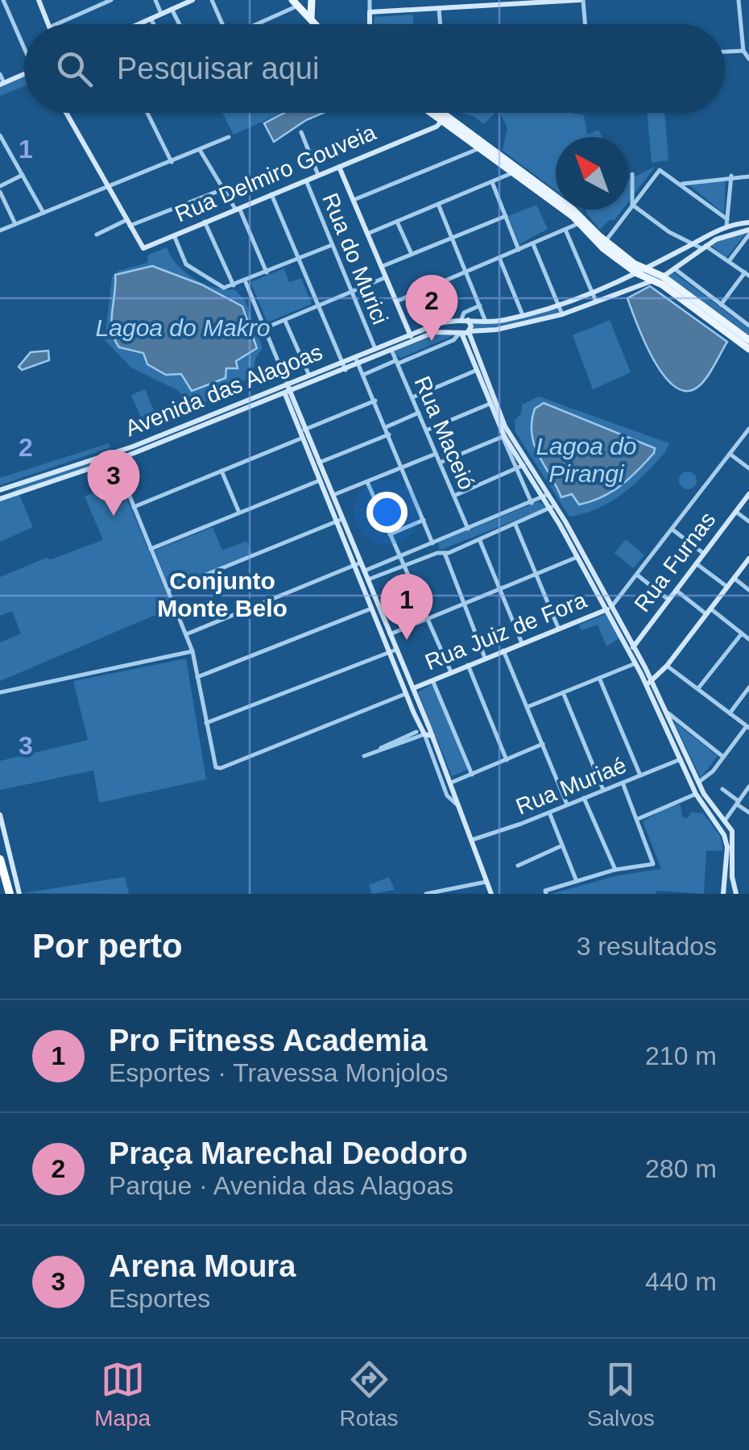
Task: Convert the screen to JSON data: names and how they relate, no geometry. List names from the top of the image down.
{
  "streets": {
    "main road": [
      "Rua Delmiro Gouveia",
      "Avenida das Alagoas",
      "Rua Furnas",
      "Rua Juiz de Fora"
    ],
    "street": ["Rua do Murici", "Rua Maceió", "Rua Muriaé"]
  },
  "crossings": [
    ["Rua Delmiro Gouveia", "Rua do Murici"],
    ["Rua do Murici", "Avenida das Alagoas"],
    ["Avenida das Alagoas", "Rua Maceió"]
  ],
  "districts": ["Conjunto Monte Belo"],
  "water": ["Lagoa do Makro", "Lagoa do Pirangi"],
  "north": "top left",
  "page": {
    "search": "Pesquisar aqui",
    "pins": ["2", "3", "1"],
    "heading": ["Por perto", "3 resultados"],
    "list": [
      {
        "mark": "1",
        "name": "Pro Fitness Academia",
        "note": "Esportes · Travessa Monjolos",
        "value": "210 m"
      },
      {
        "mark": "2",
        "name": "Praça Marechal Deodoro",
        "note": "Parque · Avenida das Alagoas",
        "value": "280 m"
      },
      {
        "mark": "3",
        "name": "Arena Moura",
        "note": "Esportes",
        "value": "440 m"
      }
    ],
    "nav": ["Mapa", "Rotas", "Salvos"]
  },
  "grid": {
    "rows": ["1", "2", "3"]
  }
}
